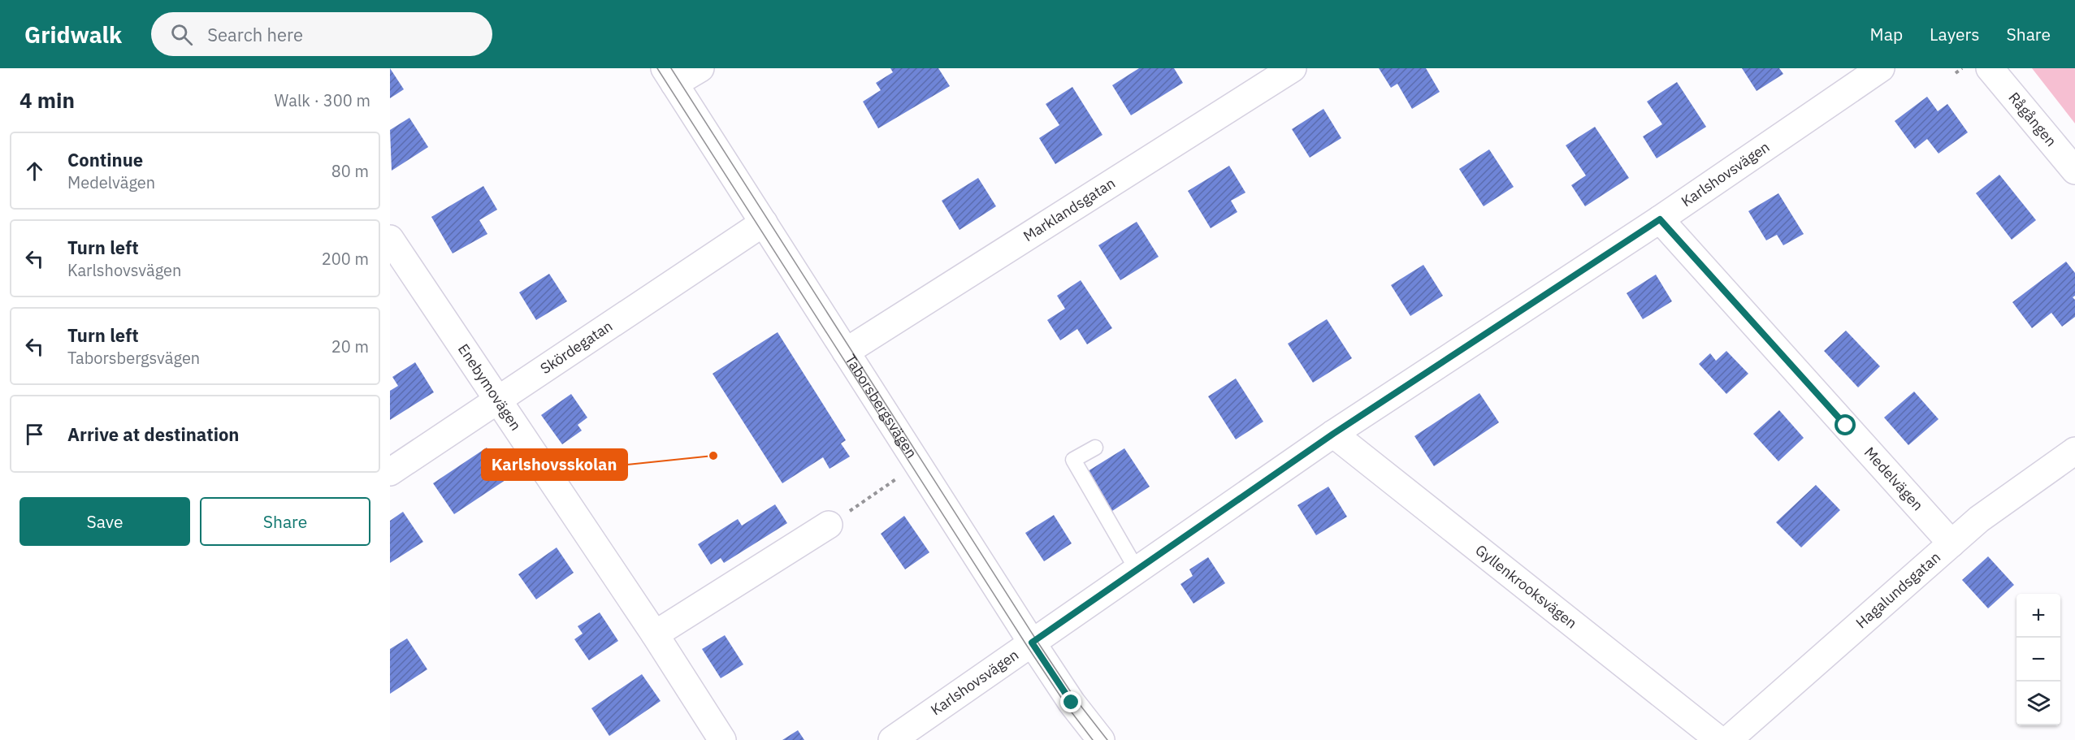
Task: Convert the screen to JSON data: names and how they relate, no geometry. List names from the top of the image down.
{
  "streets": {
    "street": [
      "Rågången",
      "Karlshovsvägen",
      "Marklandsgatan",
      "Skördegatan",
      "Enebymovägen",
      "Taborsbergsvägen",
      "Medelvägen",
      "Gyllenkrooksvägen",
      "Hagalundsgatan"
    ]
  },
  "crossings": [
    ["Karlshovsvägen", "Taborsbergsvägen"],
    ["Karlshovsvägen", "Medelvägen"],
    ["Karlshovsvägen", "Gyllenkrooksvägen"],
    ["Marklandsgatan", "Taborsbergsvägen"],
    ["Skördegatan", "Enebymovägen"],
    ["Skördegatan", "Taborsbergsvägen"],
    ["Medelvägen", "Hagalundsgatan"]
  ],
  "places": ["Karlshovsskolan"],
  "page": {
    "header": "Gridwalk",
    "search": "Search here",
    "nav": ["Map", "Layers", "Share"],
    "heading": ["4 min", "Walk · 300 m"],
    "list": [
      ["Continue", "Medelvägen", "80 m"],
      ["Turn left", "Karlshovsvägen", "200 m"],
      ["Turn left", "Taborsbergsvägen", "20 m"],
      "Arrive at destination"
    ],
    "buttons": ["Save", "Share"],
    "map_buttons": ["+", "−"]
  }
}
